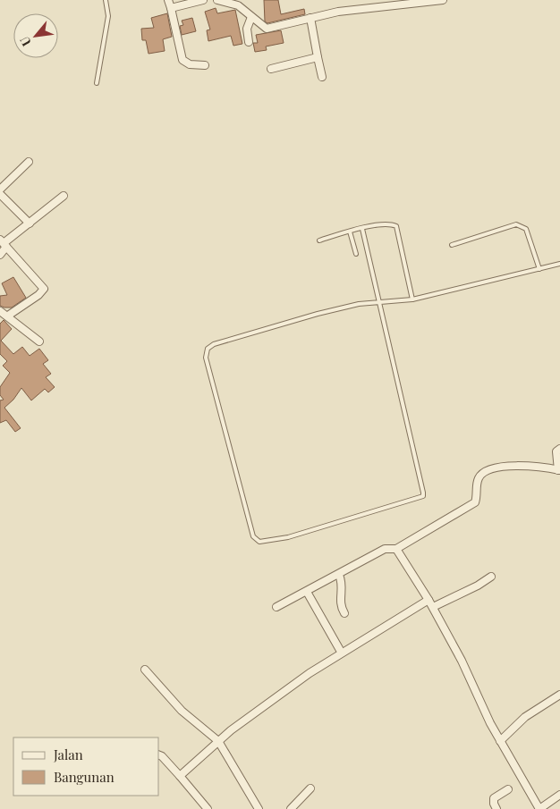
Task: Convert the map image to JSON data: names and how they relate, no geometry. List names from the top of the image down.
{
  "legend": ["Jalan", "Bangunan"],
  "north": "bottom left"
}
